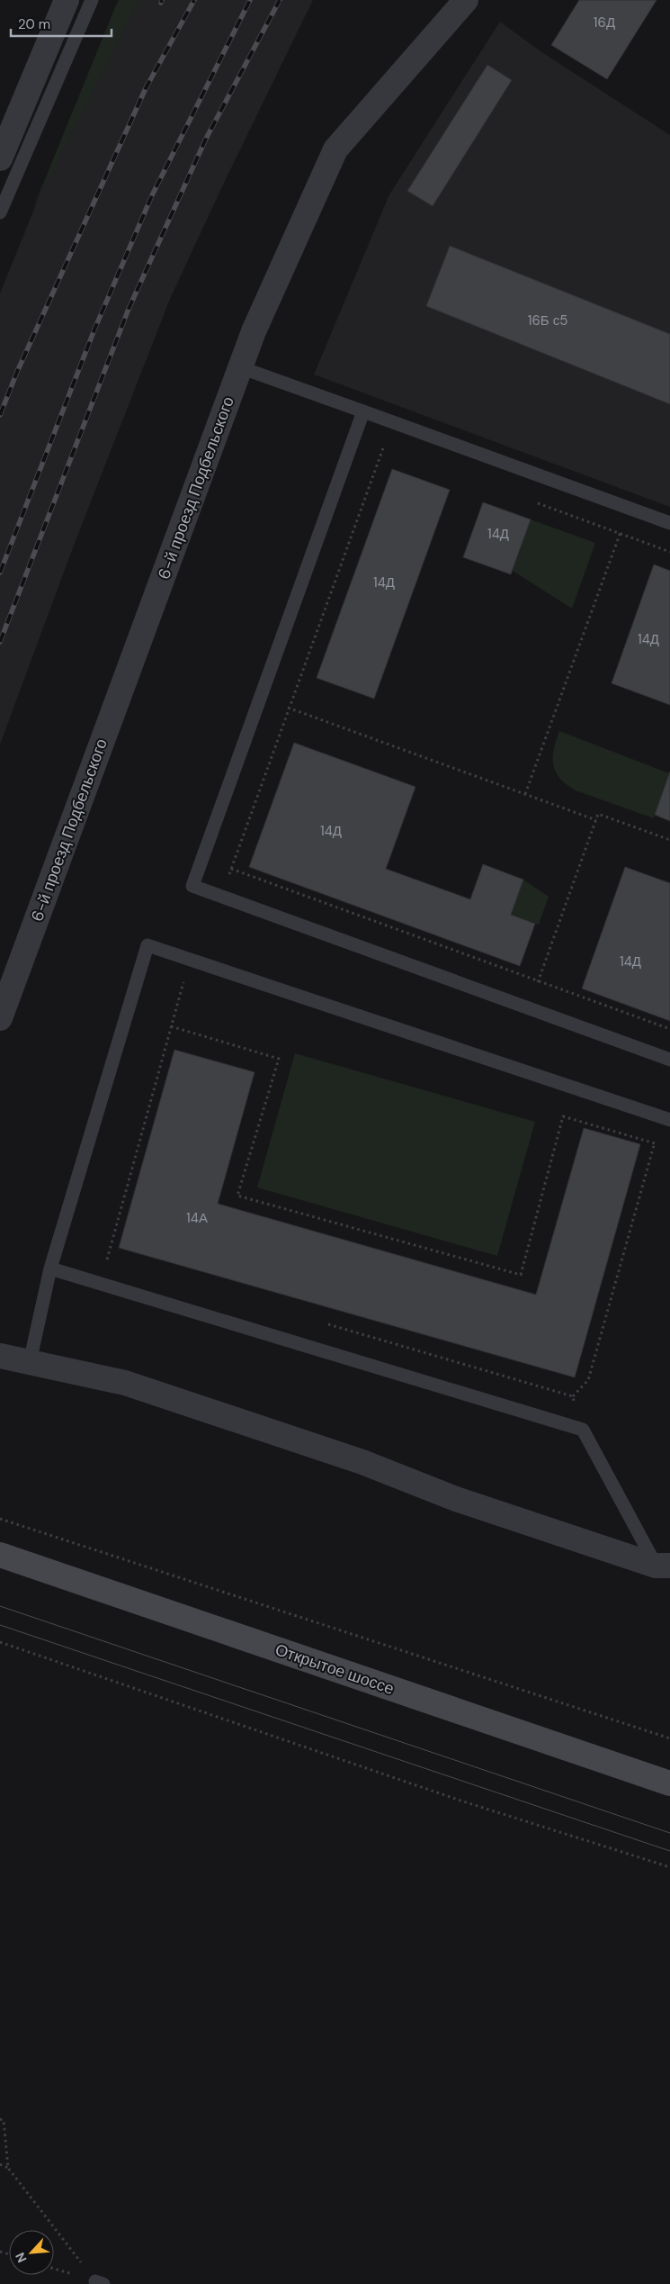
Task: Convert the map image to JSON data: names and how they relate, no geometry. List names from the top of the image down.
{
  "streets": {
    "main road": ["Открытое шоссе"],
    "street": ["6-й проезд Подбельского"]
  },
  "house_numbers": [
    "16Д",
    "16Б с5",
    "14Д",
    "14Д",
    "14Д",
    "14Д",
    "14Д",
    "14А"
  ],
  "scale_bar": "20 m",
  "north": "bottom left"
}
